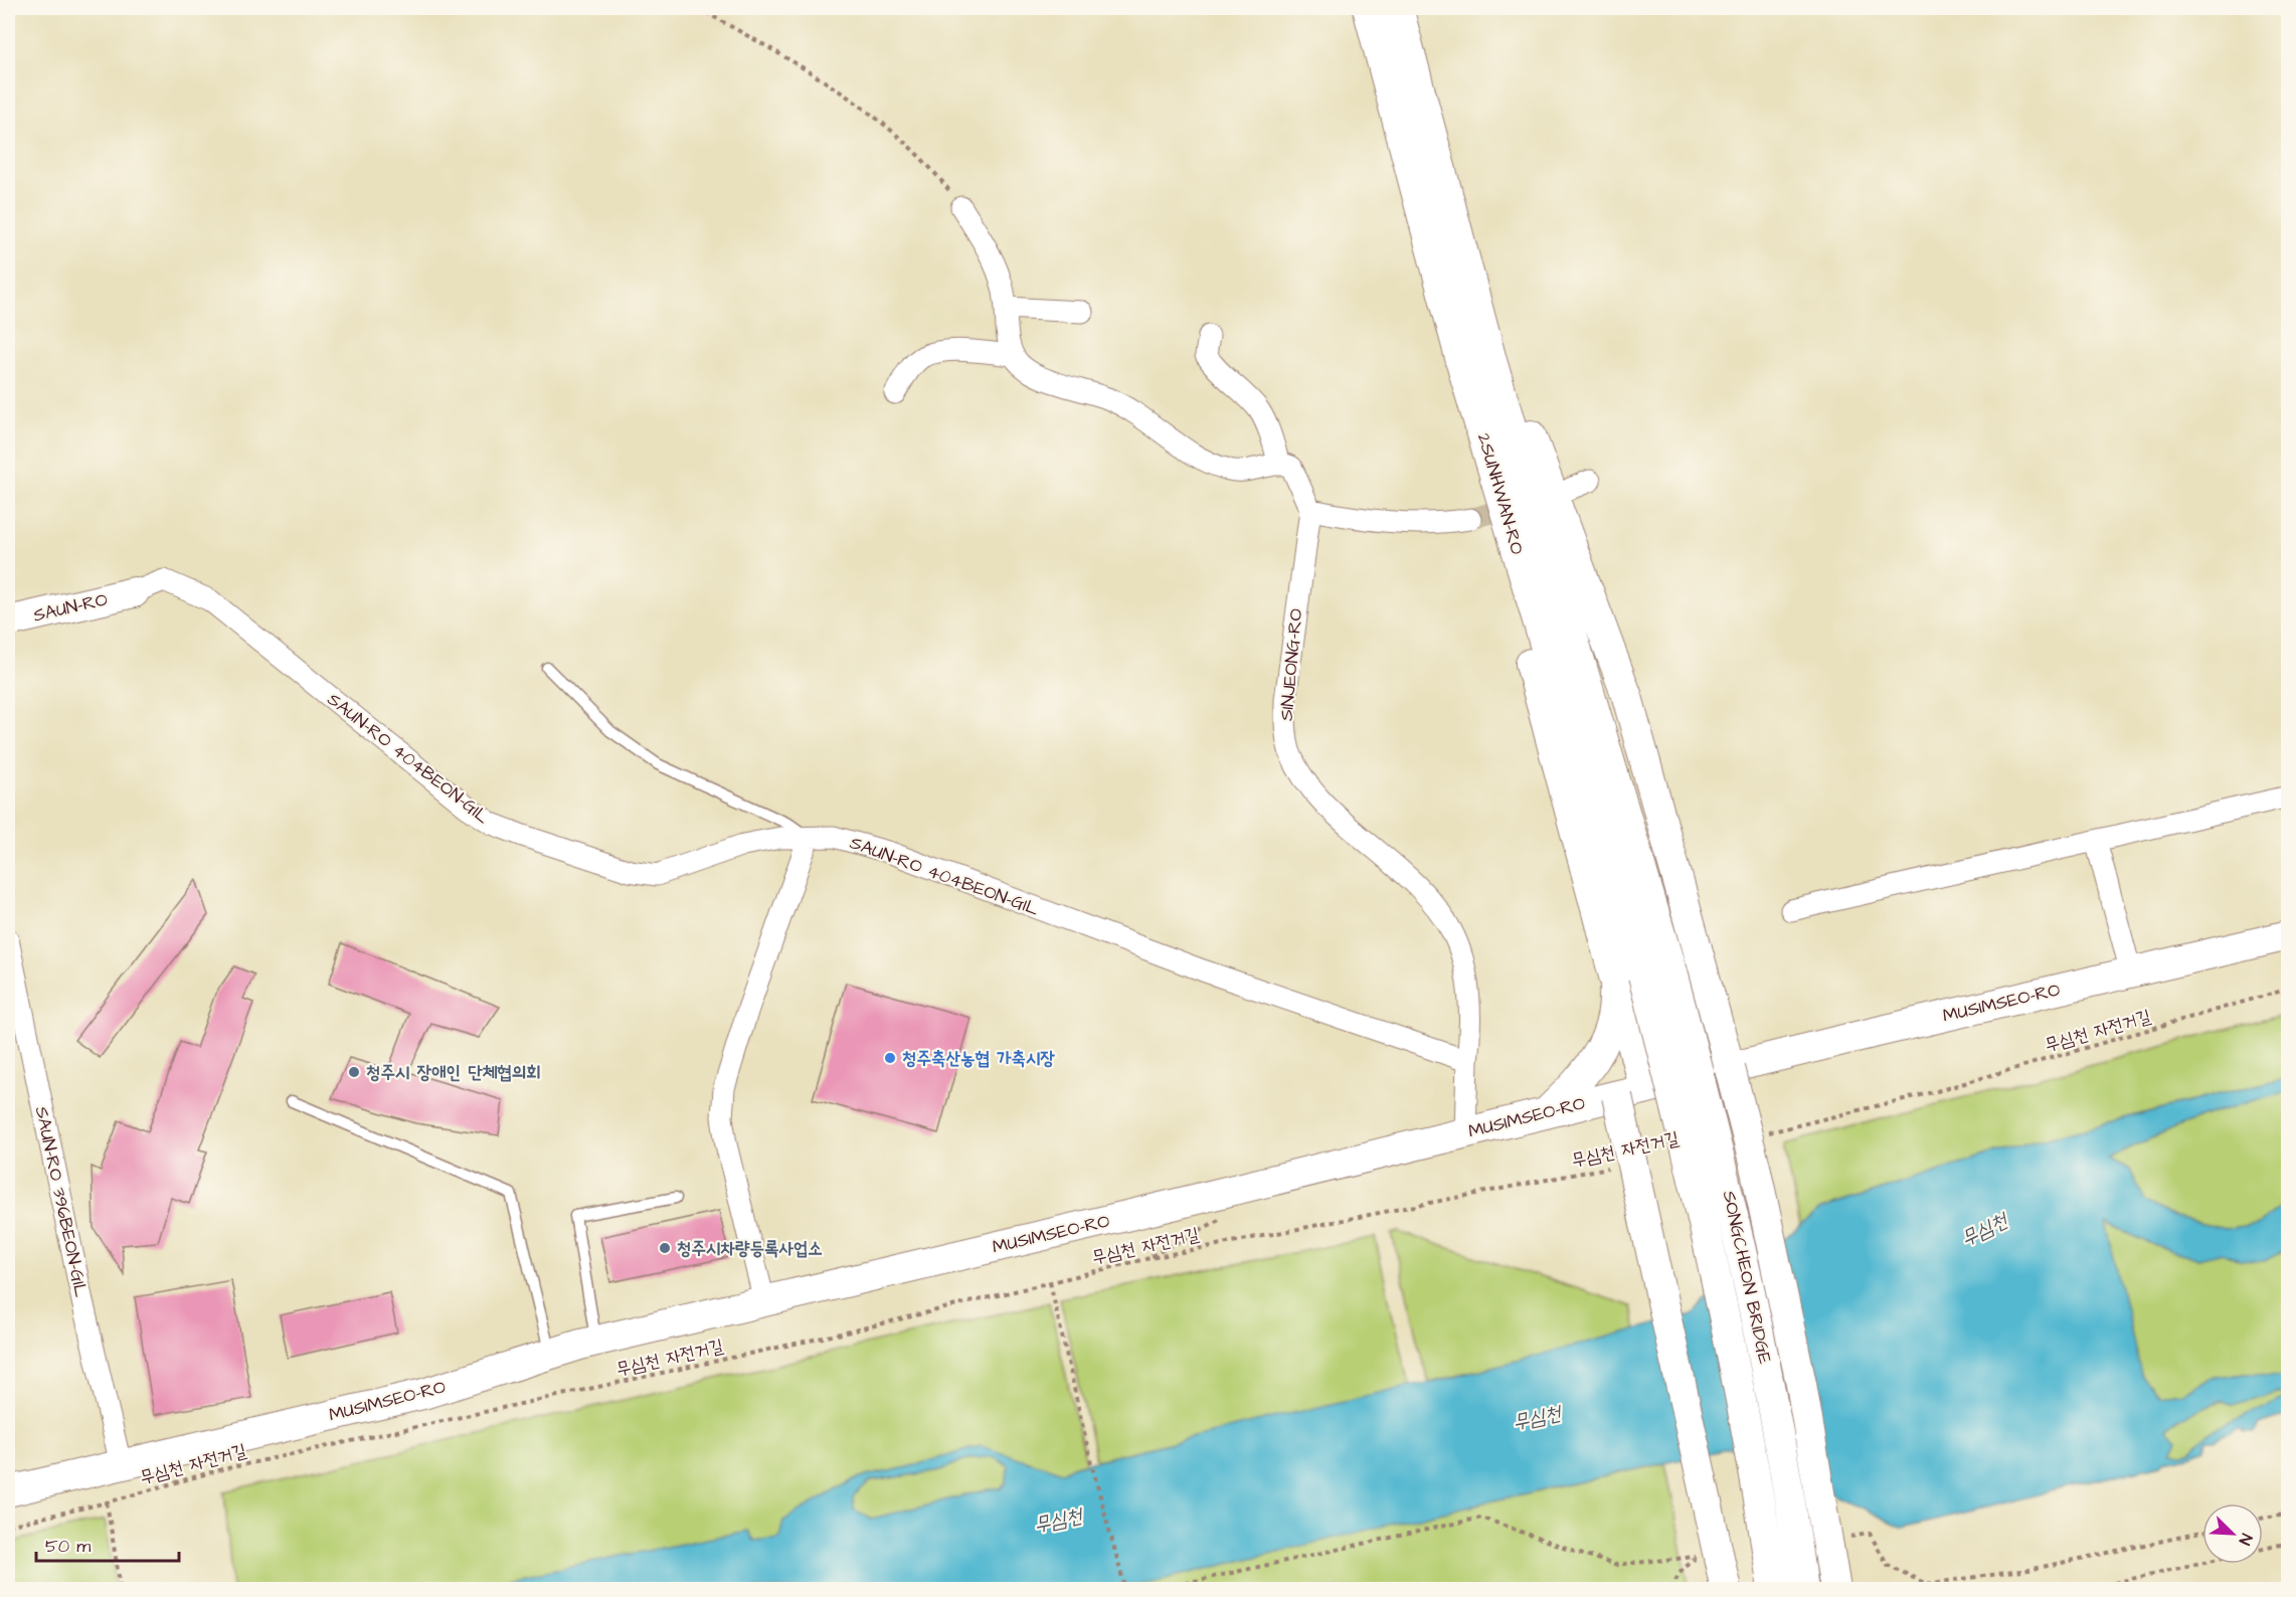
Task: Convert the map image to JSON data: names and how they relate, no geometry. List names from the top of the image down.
{
  "streets": {
    "street": [
      "2SUNHWAN-RO",
      "SAUN-RO",
      "SINJEONG-RO",
      "SAUN-RO 404BEON-GIL",
      "MUSIMSEO-RO",
      "SAUN-RO 396BEON-GIL",
      "SONGCHEON BRIDGE"
    ],
    "path": ["무심천 자전거길"]
  },
  "crossings": [
    ["2SUNHWAN-RO", "SONGCHEON BRIDGE"],
    ["SAUN-RO", "SAUN-RO 404BEON-GIL"],
    ["SINJEONG-RO", "SAUN-RO 404BEON-GIL"],
    ["MUSIMSEO-RO", "SAUN-RO 396BEON-GIL"]
  ],
  "water": ["무심천"],
  "places": ["청주축산농협 가축시장", "청주시 장애인 단체협의회", "청주시차량등록사업소"],
  "scale_bar": "50 m",
  "north": "bottom right"
}
